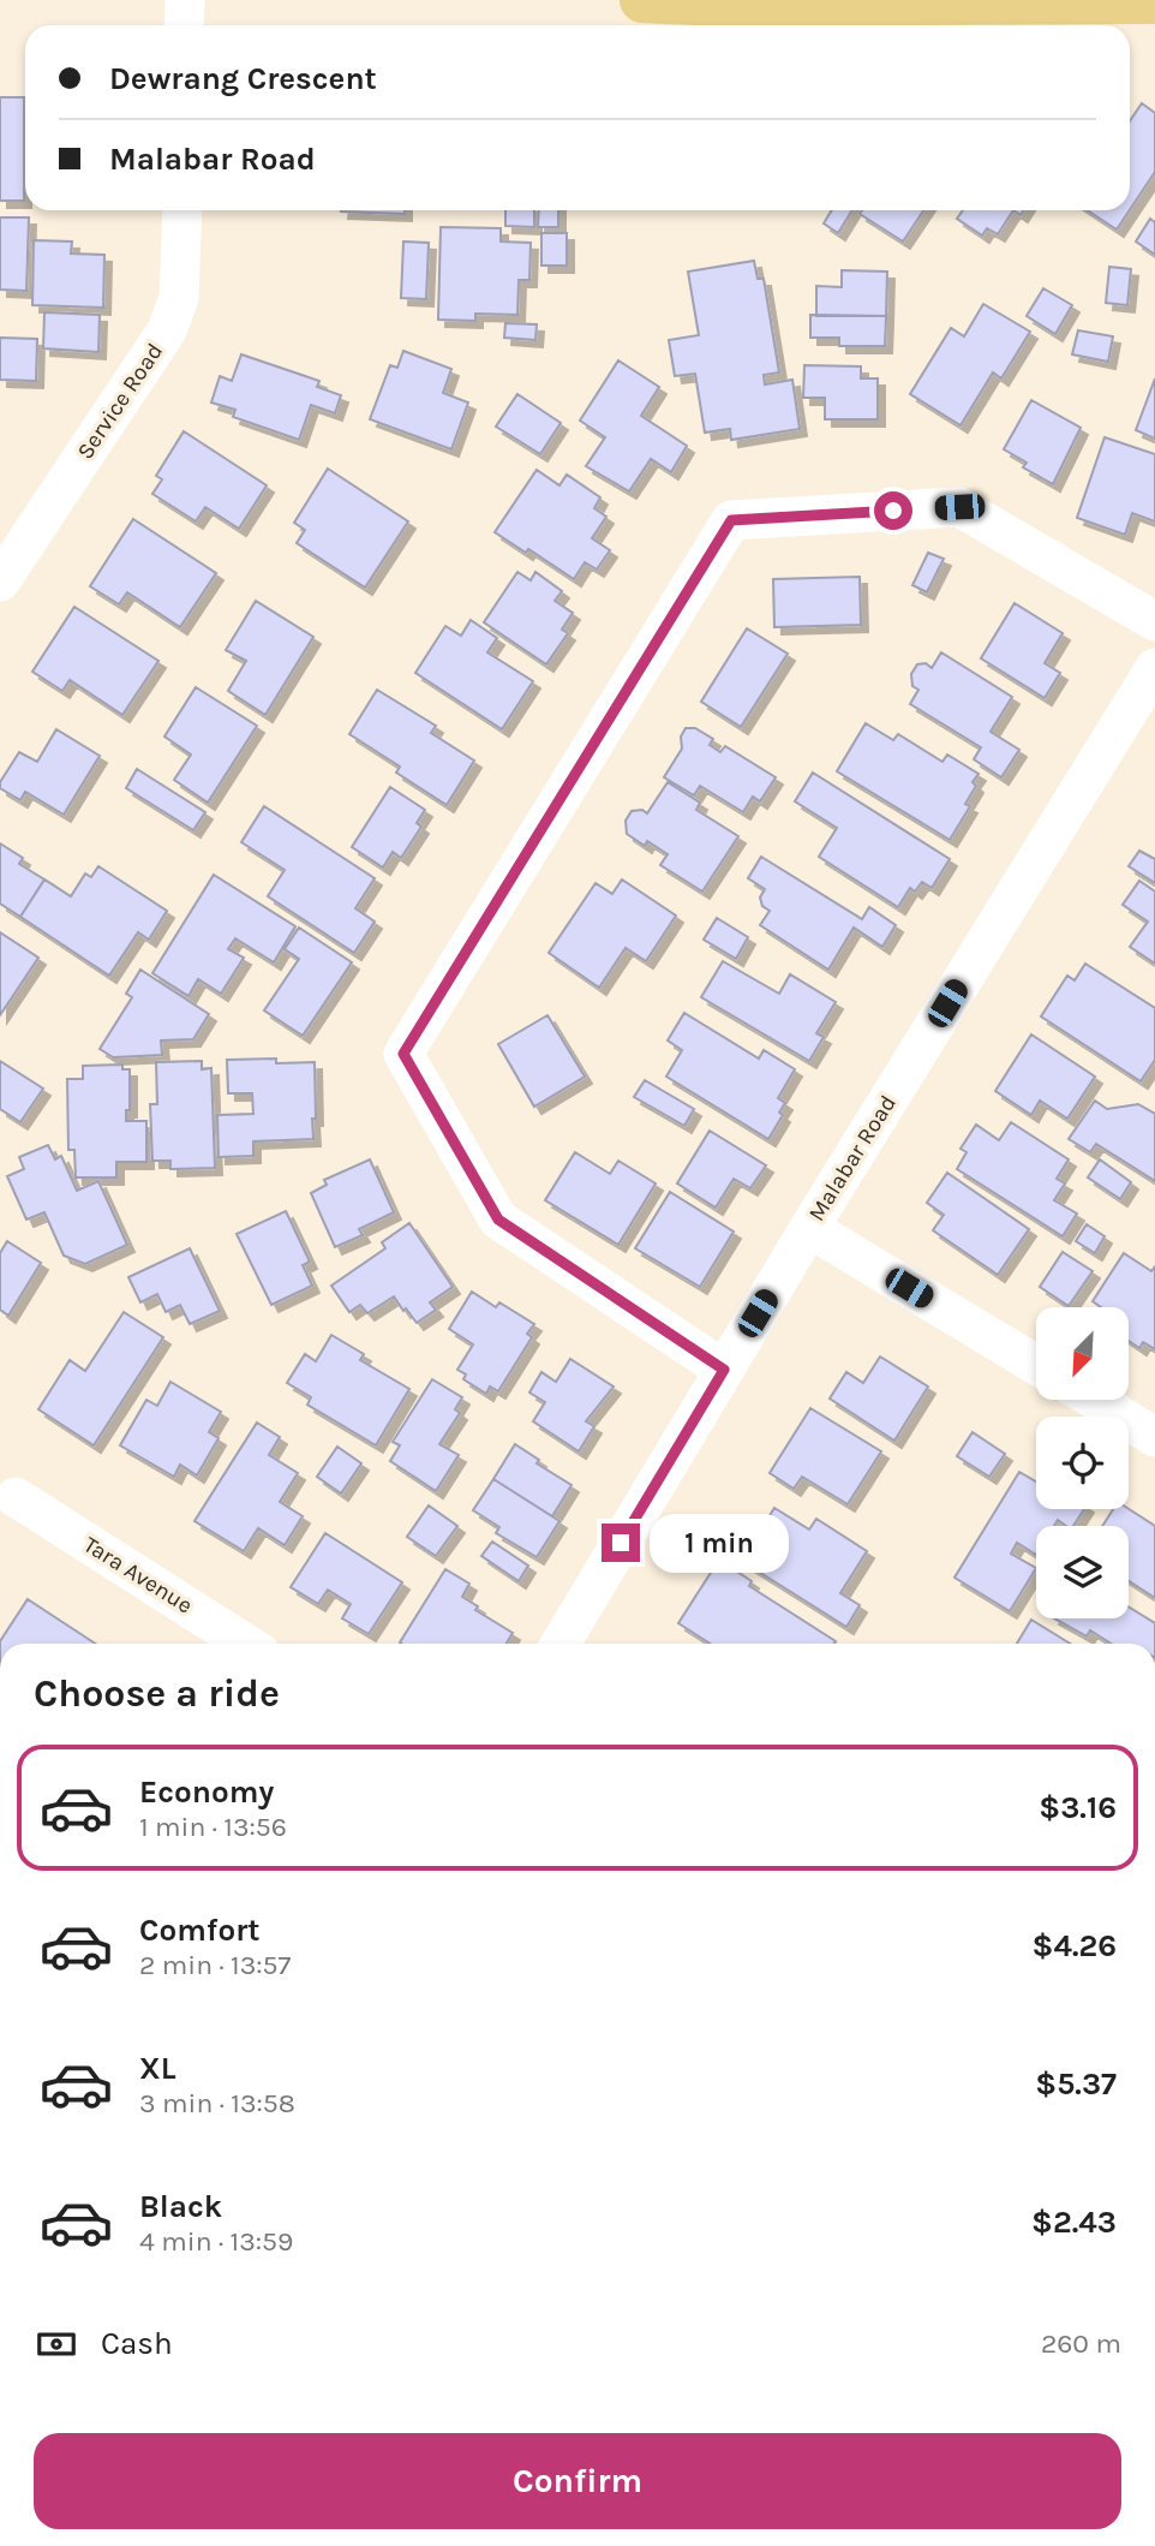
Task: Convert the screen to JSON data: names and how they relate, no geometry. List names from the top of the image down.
{
  "streets": {
    "street": ["Service Road", "Malabar Road", "Tara Avenue"]
  },
  "north": "bottom left",
  "page": {
    "banner": ["Dewrang Crescent", "Malabar Road"],
    "bubble": "1 min",
    "heading": "Choose a ride",
    "list": [
      {
        "name": "Economy",
        "note": "1 min · 13:56",
        "value": "$3.16"
      },
      {
        "name": "Comfort",
        "note": "2 min · 13:57",
        "value": "$4.26"
      },
      {
        "name": "XL",
        "note": "3 min · 13:58",
        "value": "$5.37"
      },
      {
        "name": "Black",
        "note": "4 min · 13:59",
        "value": "$2.43"
      }
    ],
    "pay": ["Cash", "260 m"],
    "buttons": "Confirm"
  }
}
